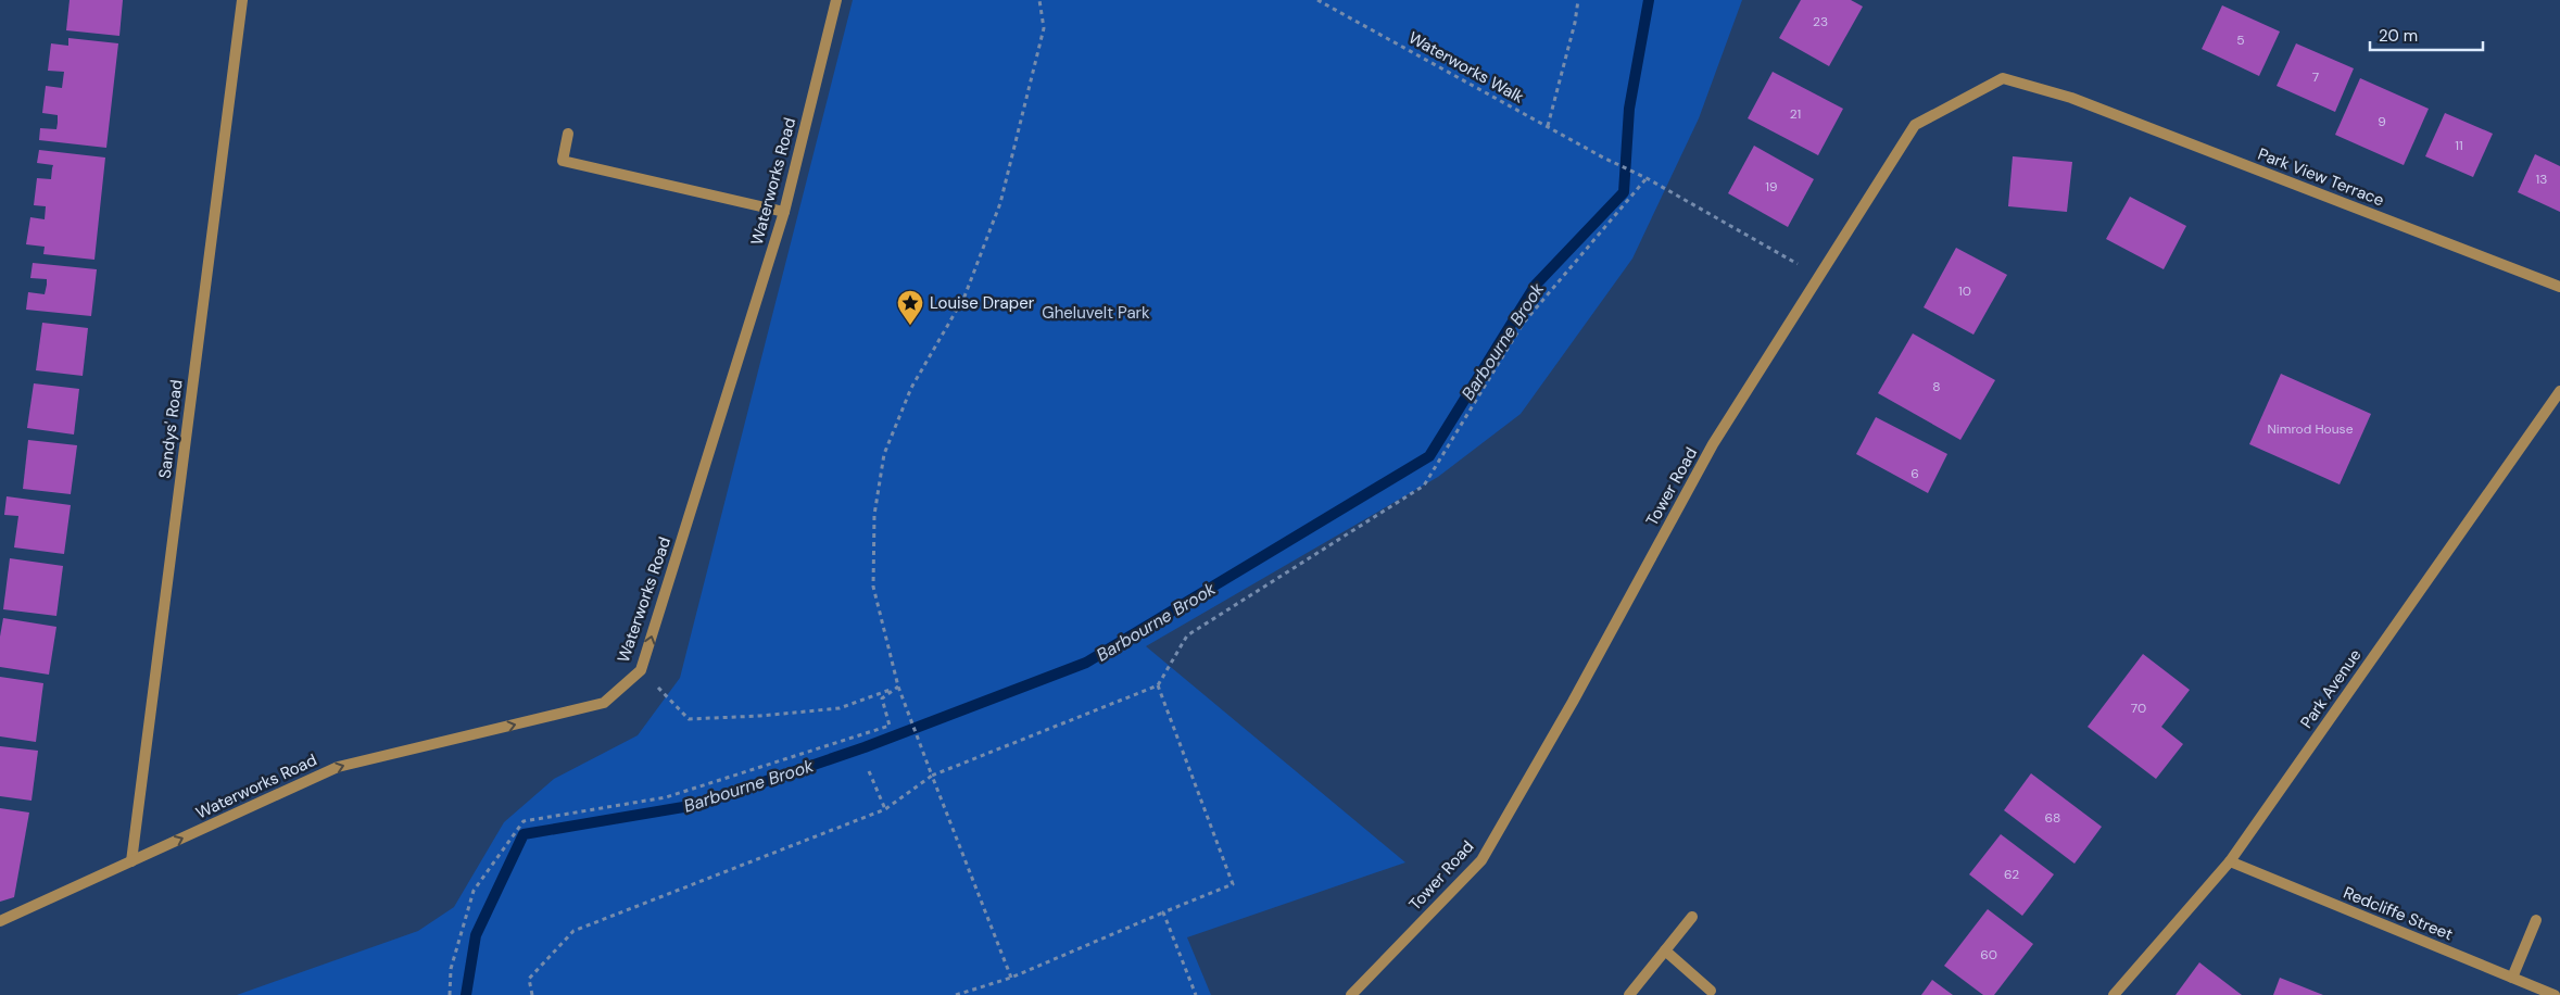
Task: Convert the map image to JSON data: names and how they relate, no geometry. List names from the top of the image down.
{
  "streets": {
    "street": [
      "Park View Terrace",
      "Waterworks Road",
      "Sandys' Road",
      "Tower Road",
      "Park Avenue",
      "Redcliffe Street"
    ],
    "path": ["Waterworks Walk"]
  },
  "crossings": [
    ["Waterworks Walk", "Tower Road"],
    ["Park View Terrace", "Tower Road"],
    ["Waterworks Road", "Sandys' Road"],
    ["Park Avenue", "Redcliffe Street"]
  ],
  "one_way": ["Waterworks Road"],
  "water": ["Barbourne Brook"],
  "parks": ["Gheluvelt Park"],
  "places": {
    "place": ["Louise Draper"]
  },
  "house_numbers": [
    "23",
    "5",
    "7",
    "21",
    "9",
    "11",
    "13",
    "19",
    "10",
    "8",
    "Nimrod House",
    "6",
    "70",
    "68",
    "62",
    "60"
  ],
  "scale_bar": "20 m"
}
